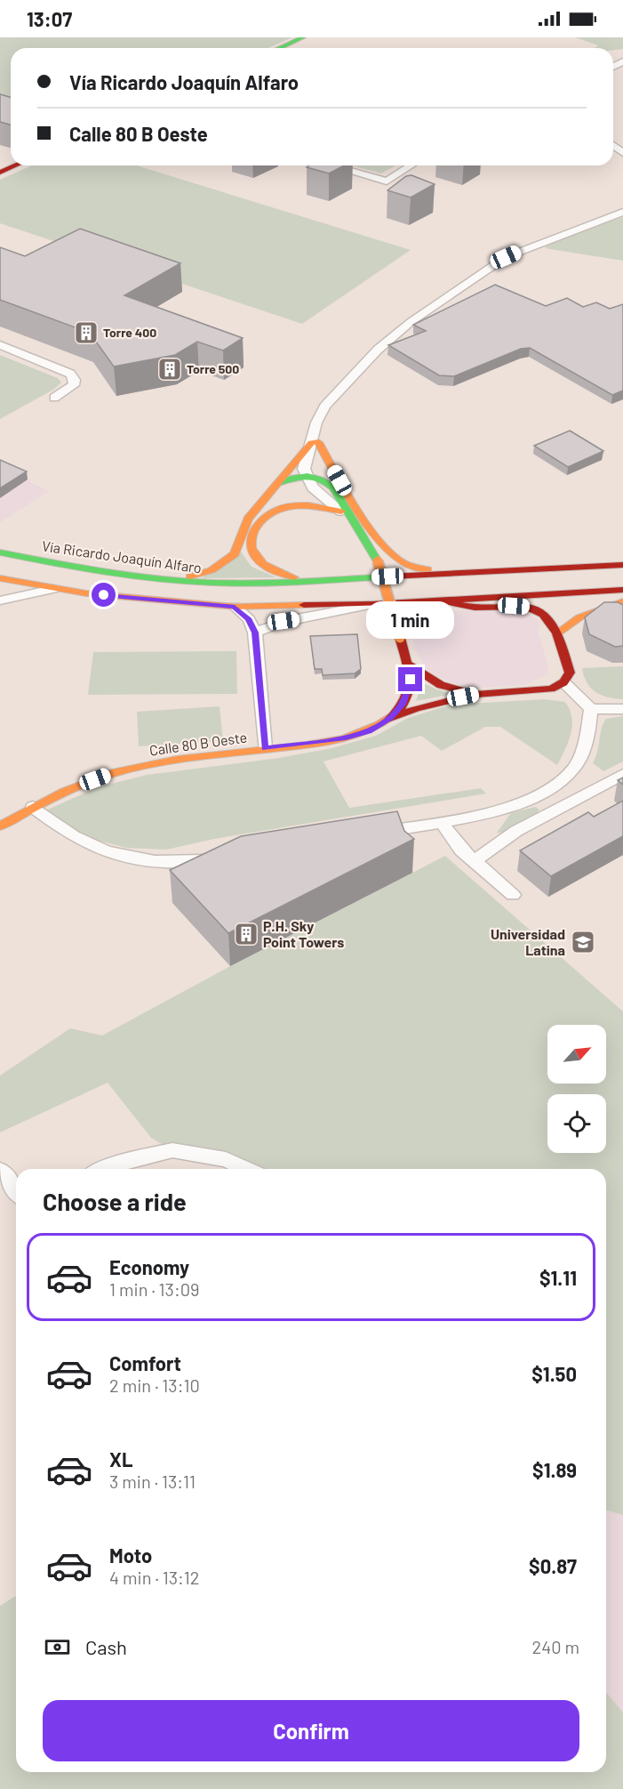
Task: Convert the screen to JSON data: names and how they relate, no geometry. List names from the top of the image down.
{
  "streets": {
    "main road": ["Vía Ricardo Joaquín Alfaro", "Calle 80 B Oeste"]
  },
  "places": {
    "building": ["Torre 400", "Torre 500", "P.H. Sky Point Towers"],
    "school or university": ["Universidad Latina"]
  },
  "north": "top right",
  "page": {
    "status": "13:07",
    "banner": ["Vía Ricardo Joaquín Alfaro", "Calle 80 B Oeste"],
    "bubble": "1 min",
    "heading": "Choose a ride",
    "list": [
      {
        "name": "Economy",
        "note": "1 min · 13:09",
        "value": "$1.11"
      },
      {
        "name": "Comfort",
        "note": "2 min · 13:10",
        "value": "$1.50"
      },
      {
        "name": "XL",
        "note": "3 min · 13:11",
        "value": "$1.89"
      },
      {
        "name": "Moto",
        "note": "4 min · 13:12",
        "value": "$0.87"
      }
    ],
    "pay": ["Cash", "240 m"],
    "buttons": "Confirm"
  }
}
